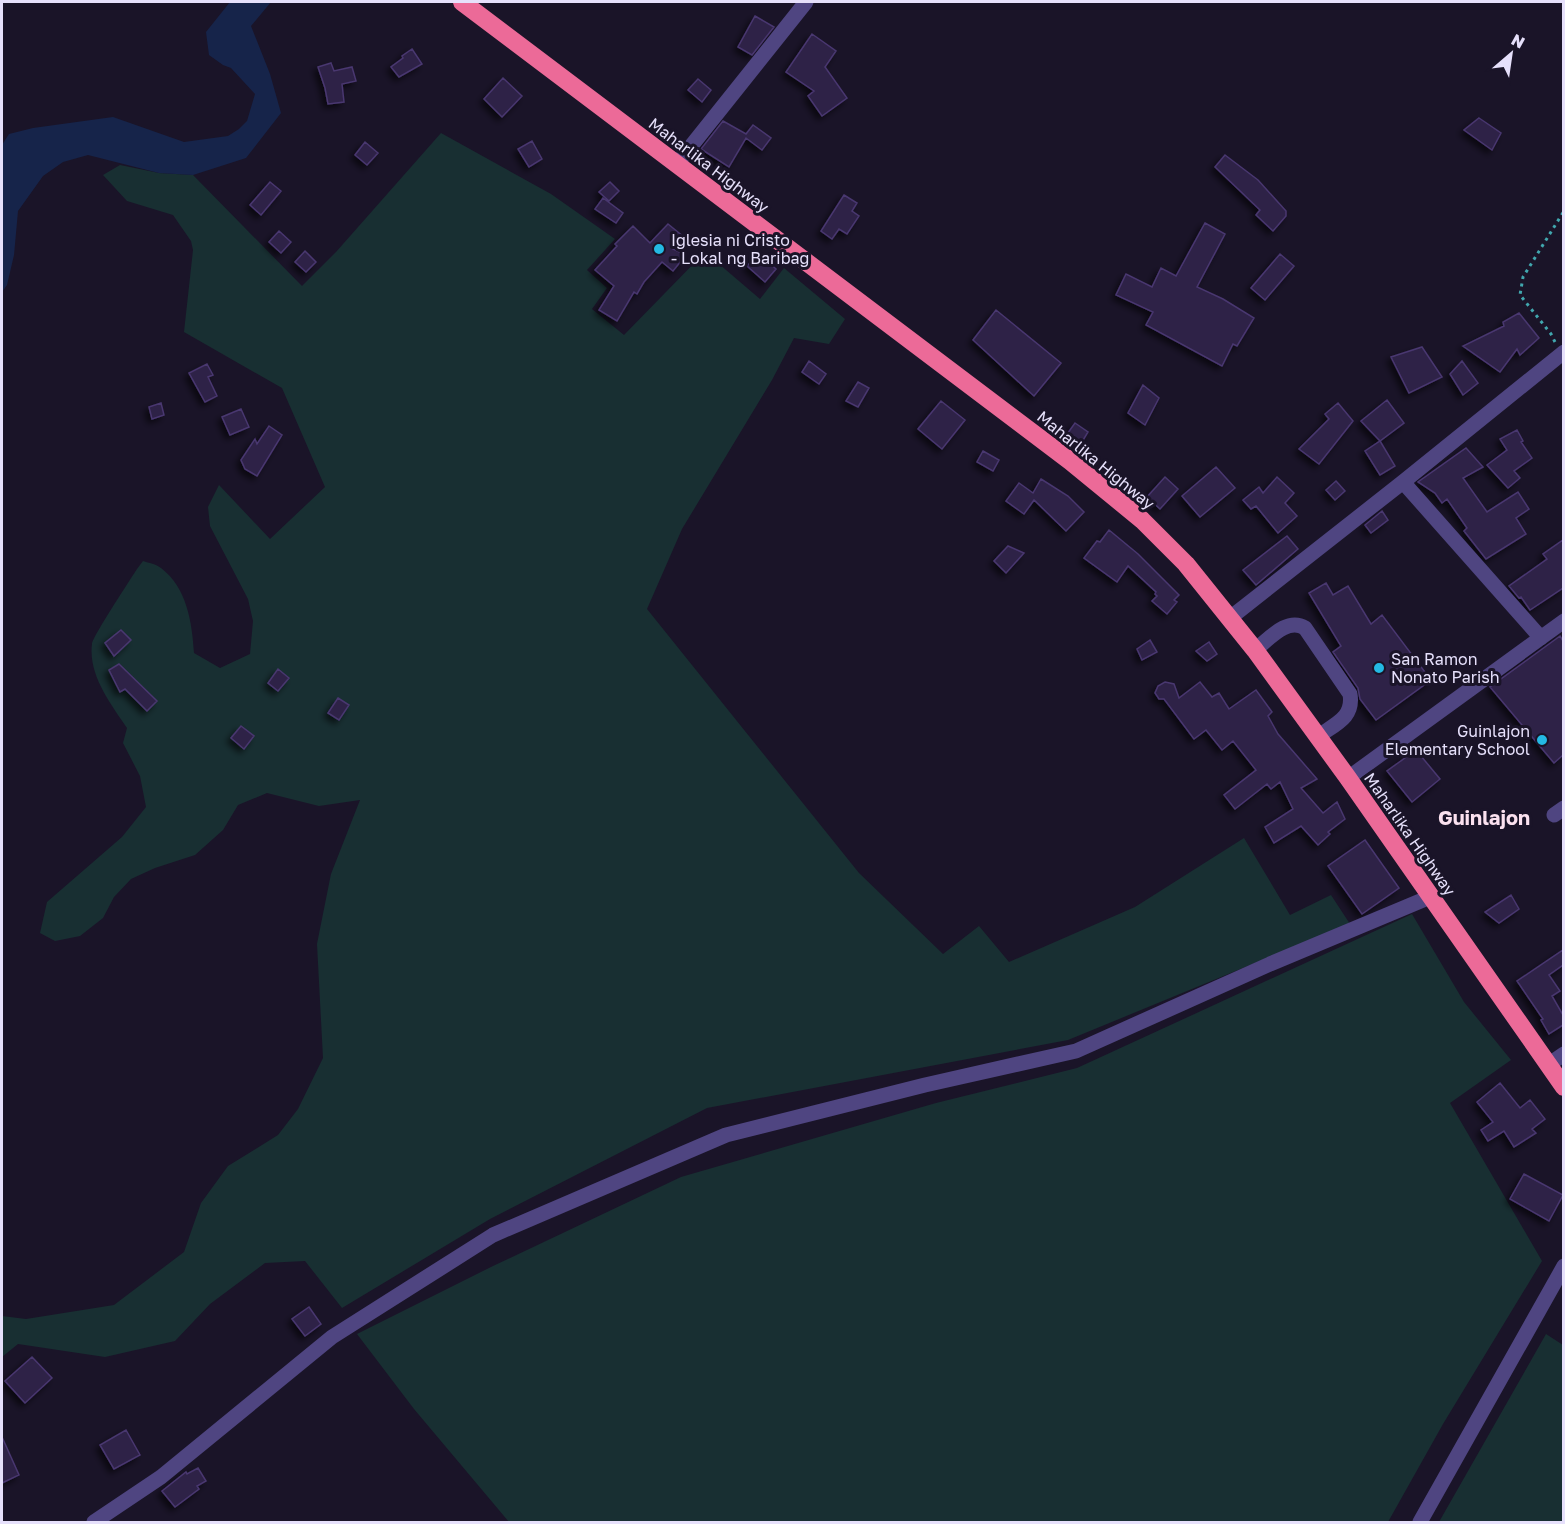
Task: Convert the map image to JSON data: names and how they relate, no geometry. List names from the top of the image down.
{
  "streets": {
    "highway": ["Maharlika Highway"]
  },
  "districts": ["Guinlajon"],
  "places": ["Iglesia ni Cristo - Lokal ng Baribag", "San Ramon Nonato Parish", "Guinlajon Elementary School"],
  "north": "top right"
}
